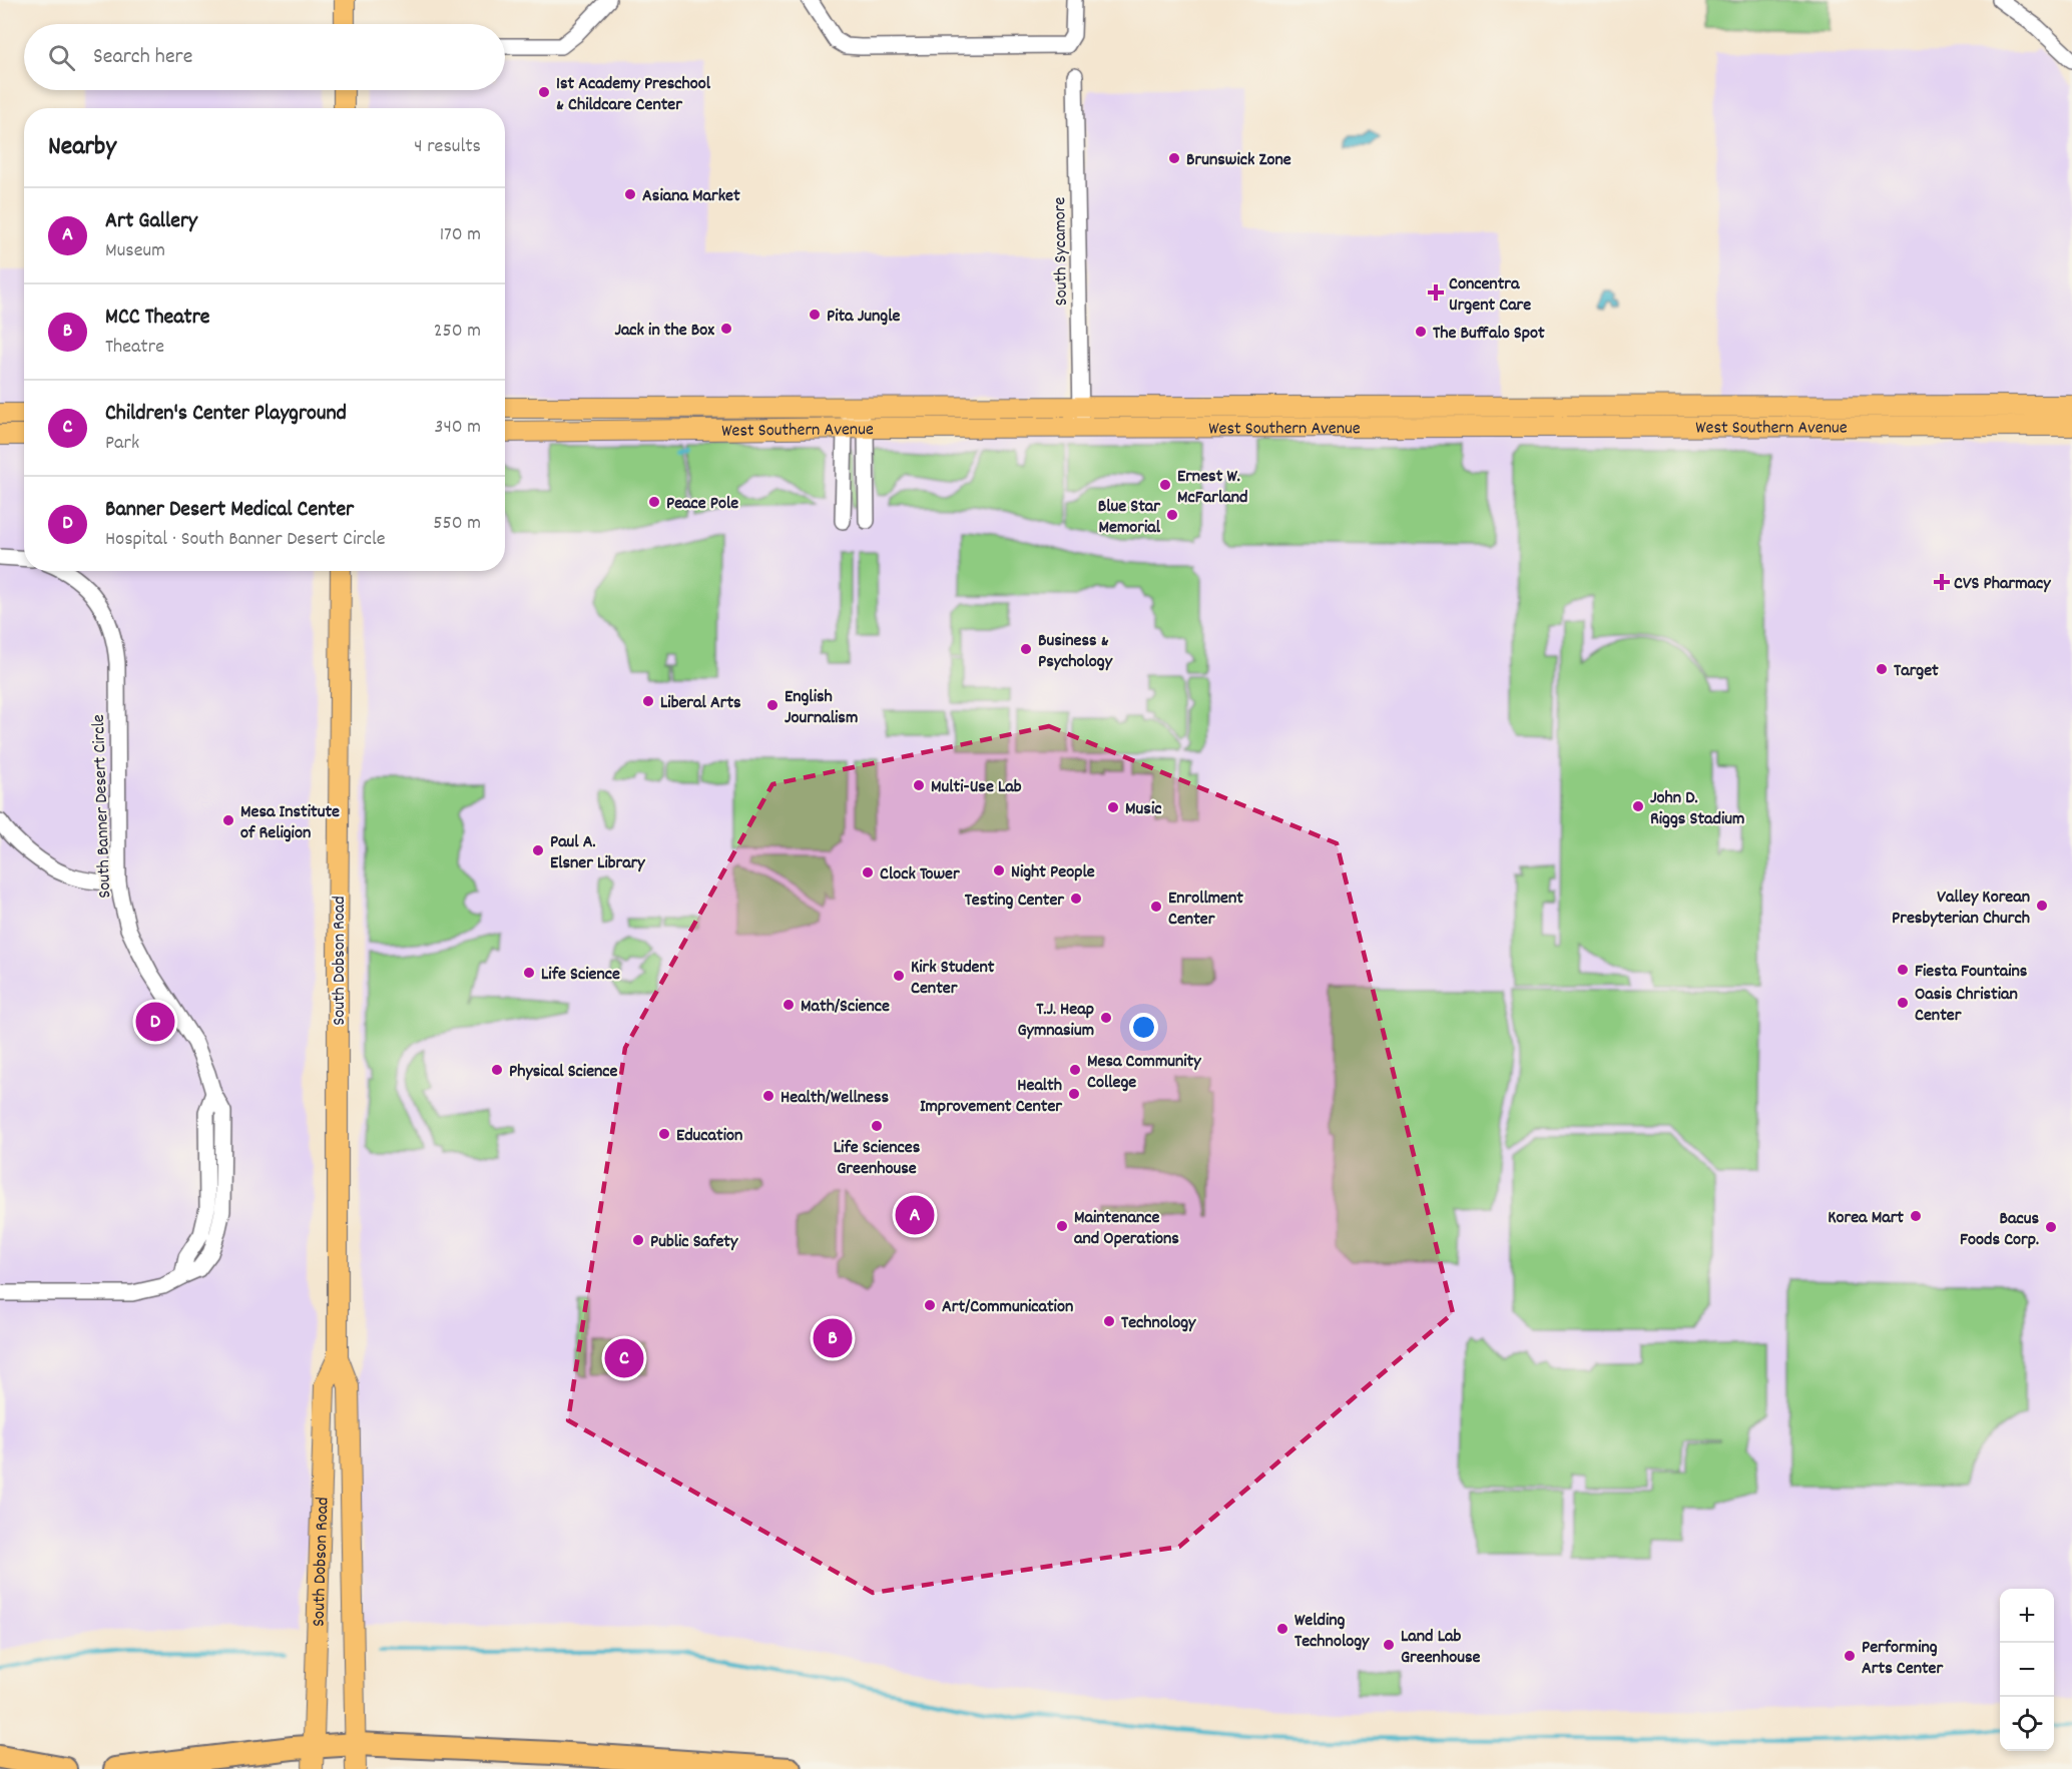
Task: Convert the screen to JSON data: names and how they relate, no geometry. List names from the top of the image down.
{
  "streets": {
    "main road": ["West Southern Avenue", "South Dobson Road"],
    "street": ["South Sycamore", "South Banner Desert Circle"]
  },
  "crossings": [
    ["South Sycamore", "West Southern Avenue"]
  ],
  "places": {
    "other": [
      "1st Academy Preschool & Childcare Center",
      "Brunswick Zone",
      "Asiana Market",
      "Pita Jungle",
      "Jack in the Box",
      "The Buffalo Spot",
      "Ernest W. McFarland",
      "Peace Pole",
      "Blue Star Memorial",
      "Business & Psychology",
      "Target",
      "Liberal Arts",
      "English Journalism",
      "Multi-Use Lab",
      "John D. Riggs Stadium",
      "Music",
      "Mesa Institute of Religion",
      "Paul A. Elsner Library",
      "Night People",
      "Clock Tower",
      "Testing Center",
      "Valley Korean Presbyterian Church",
      "Enrollment Center",
      "Fiesta Fountains",
      "Life Science",
      "Kirk Student Center",
      "Oasis Christian Center",
      "Math/Science",
      "T.J. Heap Gymnasium",
      "Physical Science",
      "Mesa Community College",
      "Health Improvement Center",
      "Health/Wellness",
      "Life Sciences Greenhouse",
      "Education",
      "Korea Mart",
      "Maintenance and Operations",
      "Bacus Foods Corp.",
      "Public Safety",
      "Art/Communication",
      "Technology",
      "Welding Technology",
      "Land Lab Greenhouse",
      "Performing Arts Center"
    ],
    "health": ["Concentra Urgent Care", "CVS Pharmacy"]
  },
  "page": {
    "search": "Search here",
    "heading": ["Nearby", "4 results"],
    "list": [
      {
        "mark": "A",
        "name": "Art Gallery",
        "note": "Museum",
        "value": "170 m"
      },
      {
        "mark": "B",
        "name": "MCC Theatre",
        "note": "Theatre",
        "value": "250 m"
      },
      {
        "mark": "C",
        "name": "Children's Center Playground",
        "note": "Park",
        "value": "340 m"
      },
      {
        "mark": "D",
        "name": "Banner Desert Medical Center",
        "note": "Hospital · South Banner Desert Circle",
        "value": "550 m"
      }
    ],
    "pins": [
      "D",
      "A",
      "B",
      "C"
    ],
    "map_buttons": ["+", "−"]
  }
}
